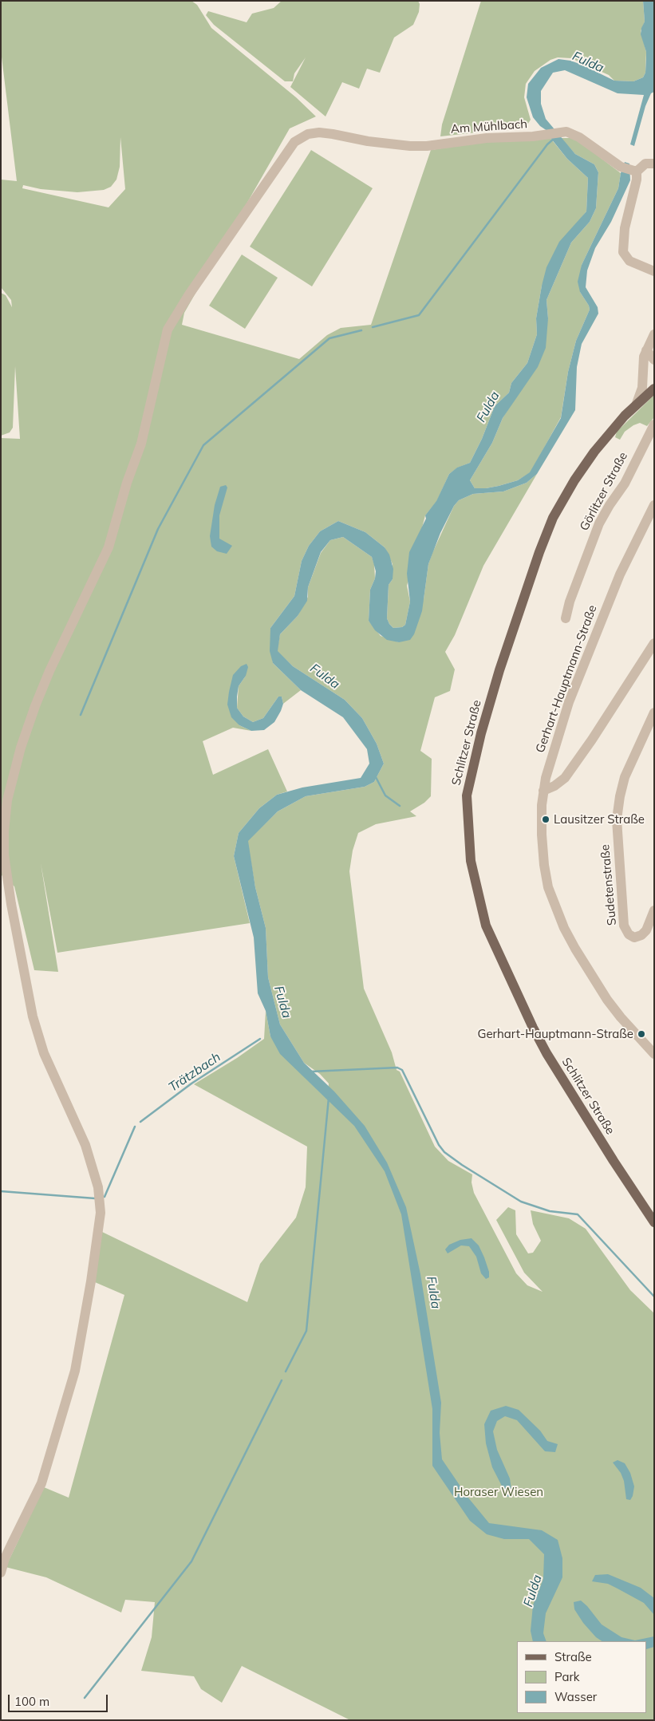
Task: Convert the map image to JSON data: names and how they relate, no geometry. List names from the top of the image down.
{
  "streets": {
    "main road": ["Schlitzer Straße"],
    "street": [
      "Am Mühlbach",
      "Görlitzer Straße",
      "Gerhart-Hauptmann-Straße",
      "Sudetenstraße"
    ]
  },
  "water": ["Fulda", "Trätzbach"],
  "parks": ["Horaser Wiesen"],
  "places": ["Lausitzer Straße", "Gerhart-Hauptmann-Straße"],
  "legend": ["Straße", "Park", "Wasser"],
  "scale_bar": "100 m"
}
